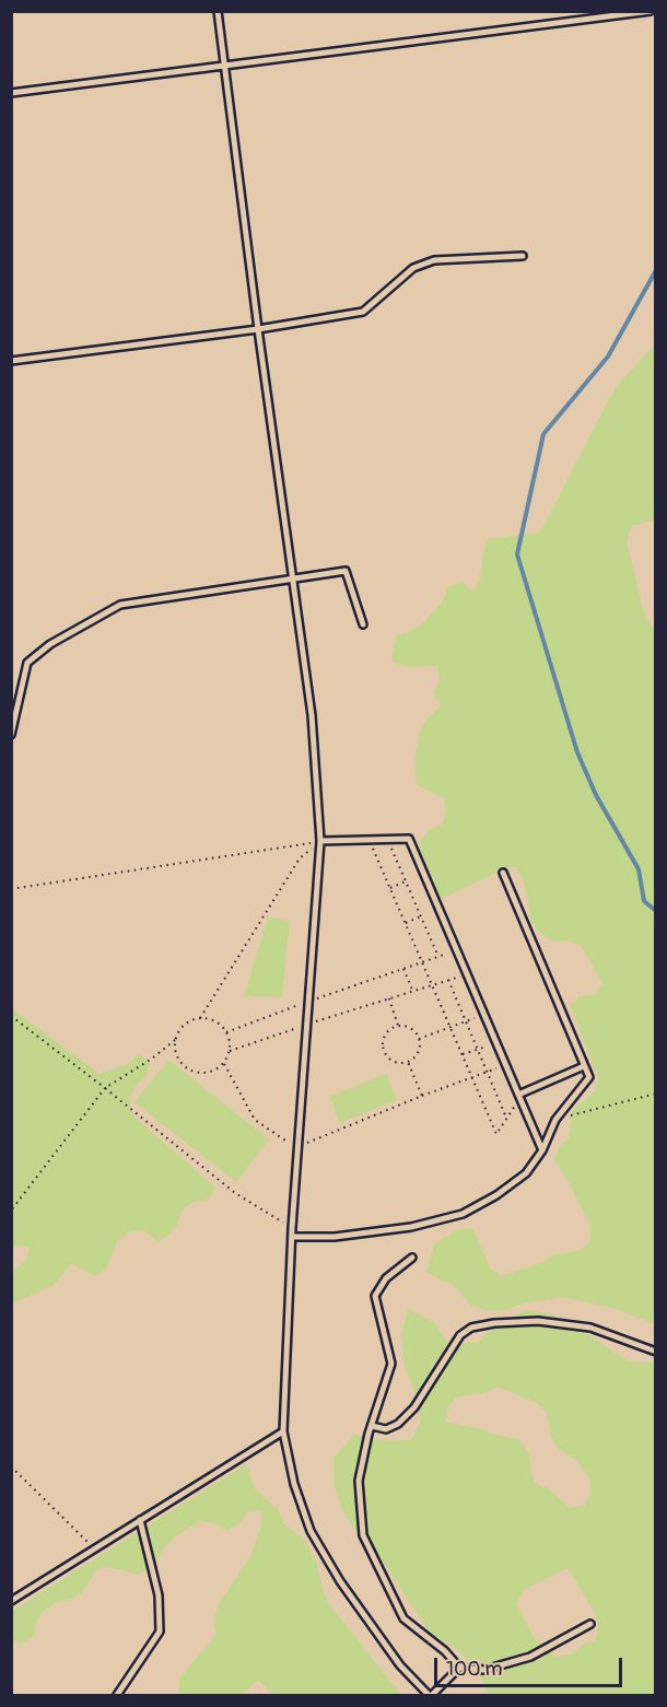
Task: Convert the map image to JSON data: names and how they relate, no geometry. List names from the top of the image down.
{
  "scale_bar": "100 m"
}
